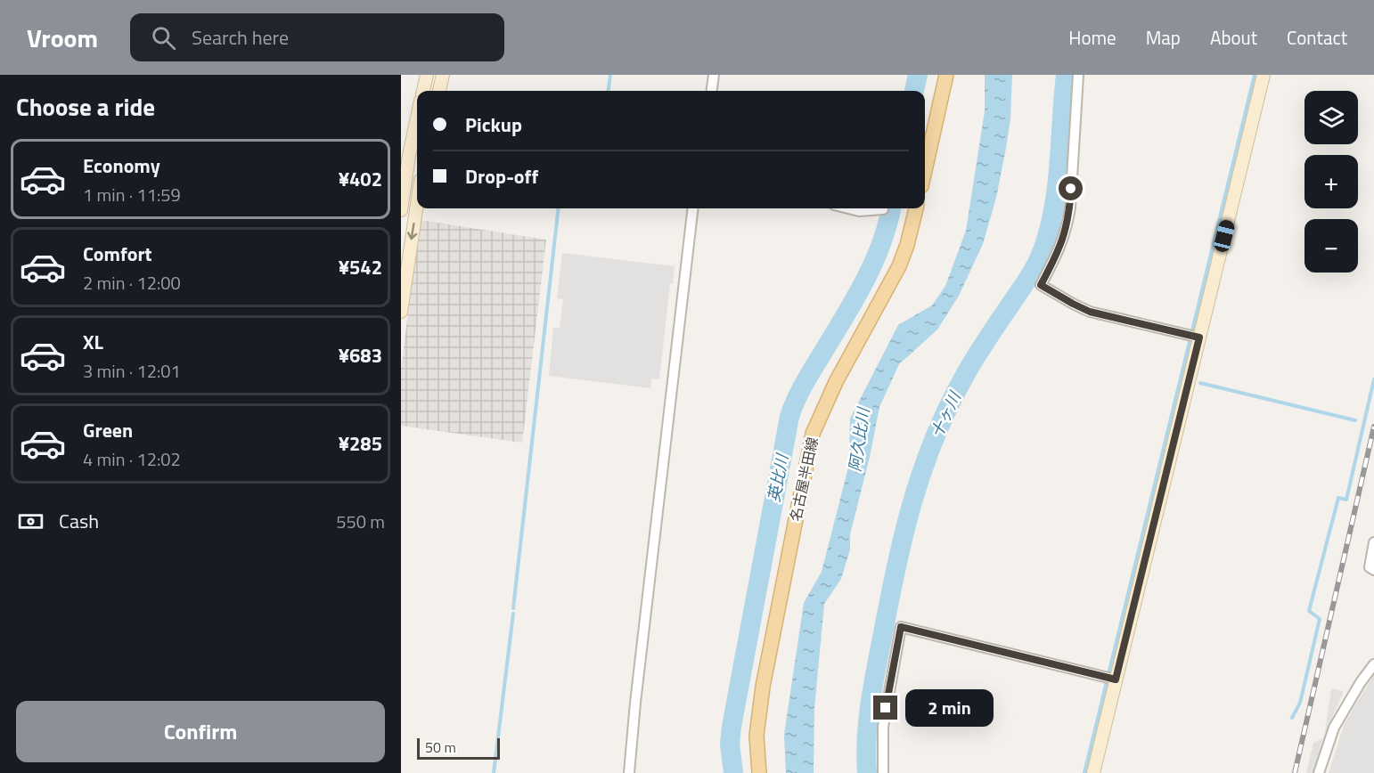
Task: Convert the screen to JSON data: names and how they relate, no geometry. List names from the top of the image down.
{
  "streets": {
    "main road": ["名古屋半田線"]
  },
  "water": ["十ヶ川", "阿久比川", "英比川"],
  "scale_bar": "50 m",
  "page": {
    "header": "Vroom",
    "search": "Search here",
    "nav": [
      "Home",
      "Map",
      "About",
      "Contact"
    ],
    "heading": "Choose a ride",
    "map_buttons": ["+", "−"],
    "banner": ["Pickup", "Drop-off"],
    "list": [
      {
        "name": "Economy",
        "note": "1 min · 11:59",
        "value": "¥402"
      },
      {
        "name": "Comfort",
        "note": "2 min · 12:00",
        "value": "¥542"
      },
      {
        "name": "XL",
        "note": "3 min · 12:01",
        "value": "¥683"
      },
      {
        "name": "Green",
        "note": "4 min · 12:02",
        "value": "¥285"
      }
    ],
    "pay": ["Cash", "550 m"],
    "bubble": "2 min",
    "buttons": "Confirm",
    "scale": "50 m"
  }
}
